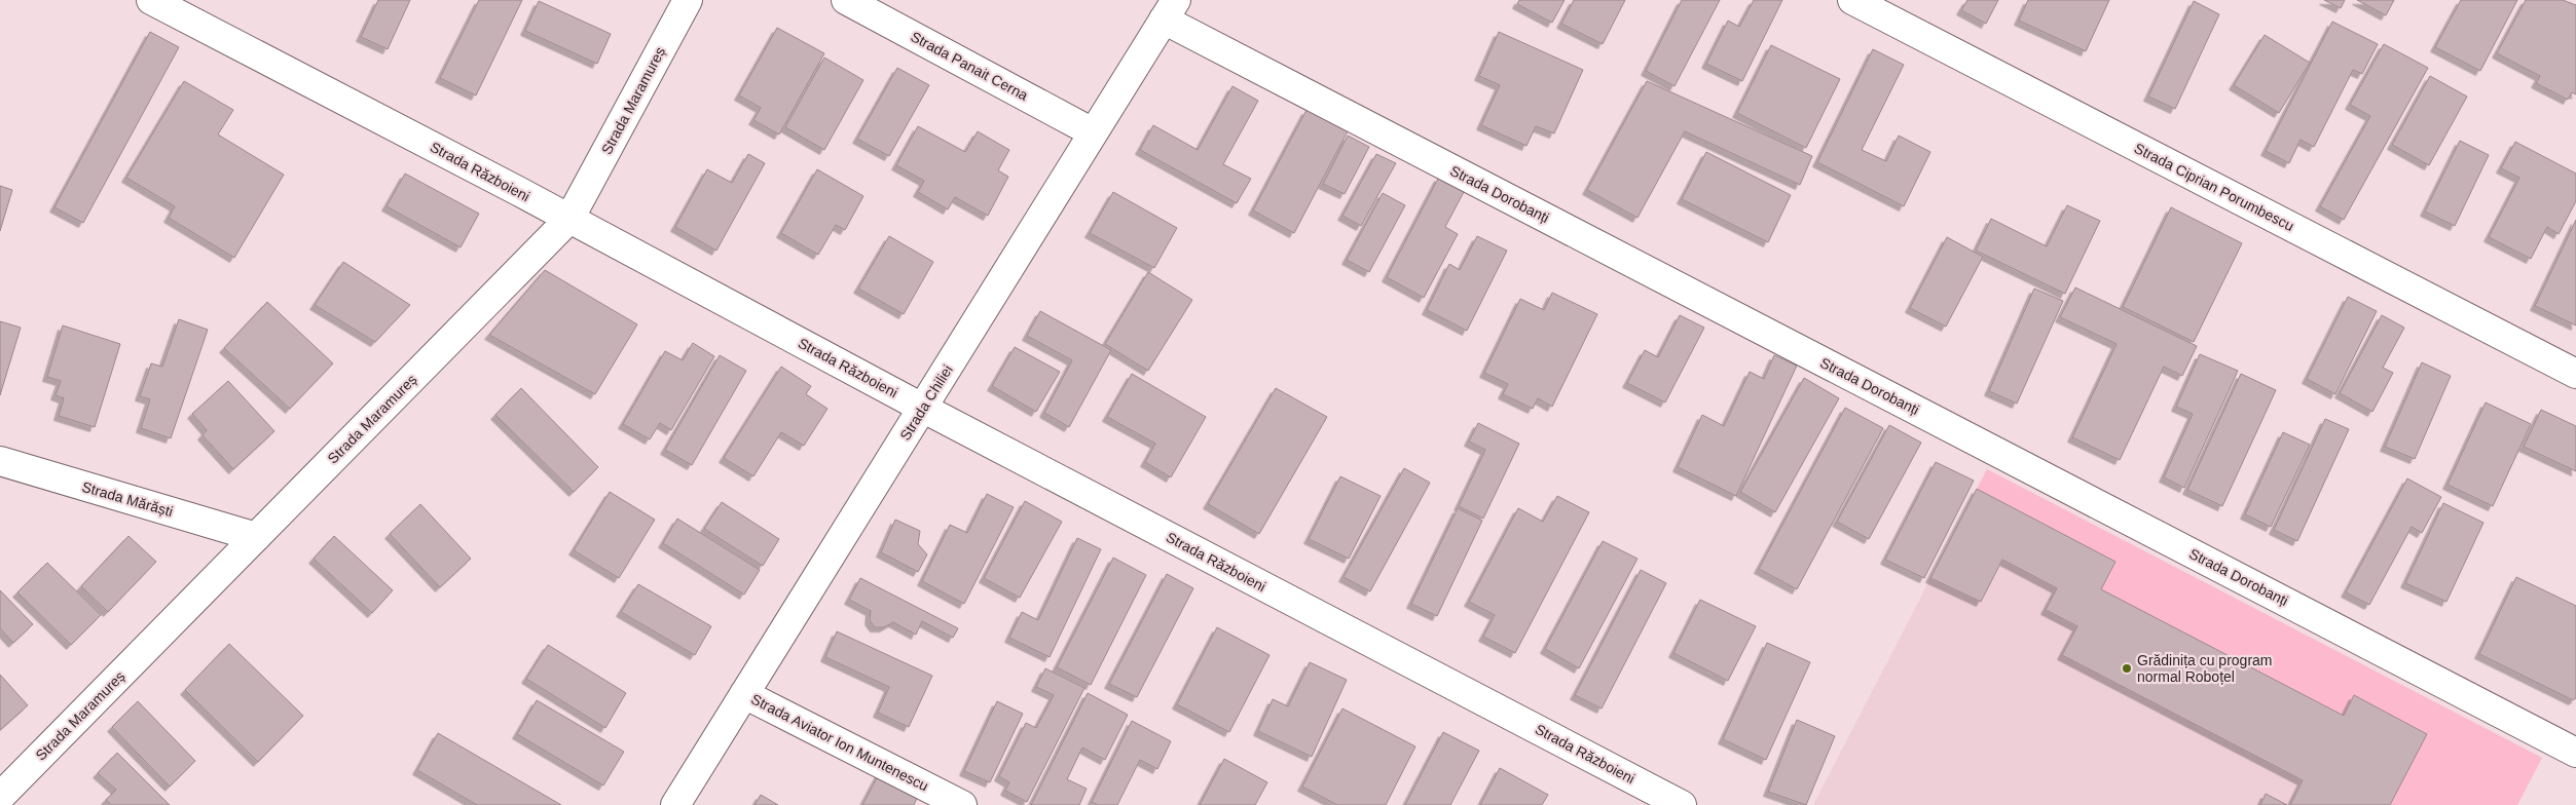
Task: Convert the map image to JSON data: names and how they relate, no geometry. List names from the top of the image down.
{
  "streets": {
    "street": [
      "Strada Panait Cerna",
      "Strada Maramureș",
      "Strada Războieni",
      "Strada Ciprian Porumbescu",
      "Strada Dorobanți",
      "Strada Chiliei",
      "Strada Mărăști",
      "Strada Aviator Ion Muntenescu"
    ]
  },
  "crossings": [
    ["Strada Panait Cerna", "Strada Chiliei"],
    ["Strada Maramureș", "Strada Războieni"],
    ["Strada Maramureș", "Strada Mărăști"],
    ["Strada Războieni", "Strada Chiliei"],
    ["Strada Dorobanți", "Strada Chiliei"],
    ["Strada Chiliei", "Strada Aviator Ion Muntenescu"]
  ],
  "places": ["Grădinița cu program normal Roboțel"]
}
